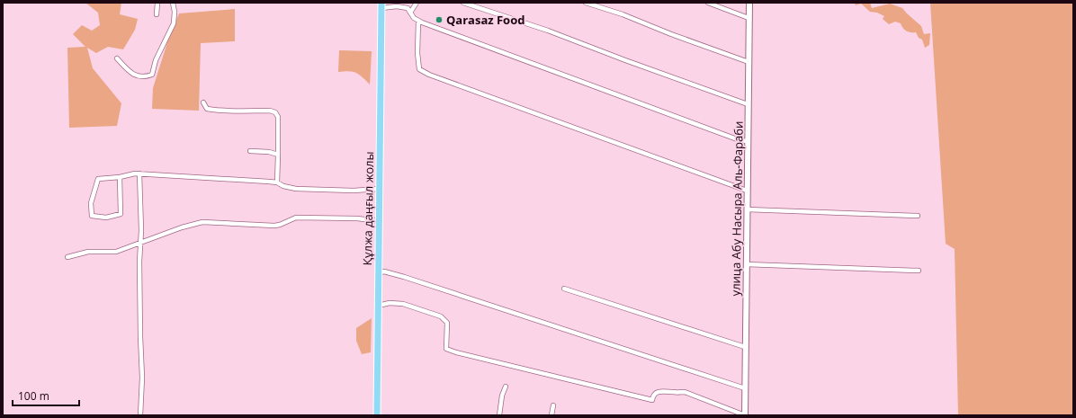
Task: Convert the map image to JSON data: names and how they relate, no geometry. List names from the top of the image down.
{
  "streets": {
    "main road": ["Құлжа даңғыл жолы"],
    "street": ["улица Абу Насыра Аль-Фараби"]
  },
  "places": ["Qarasaz Food"],
  "scale_bar": "100 m"
}
